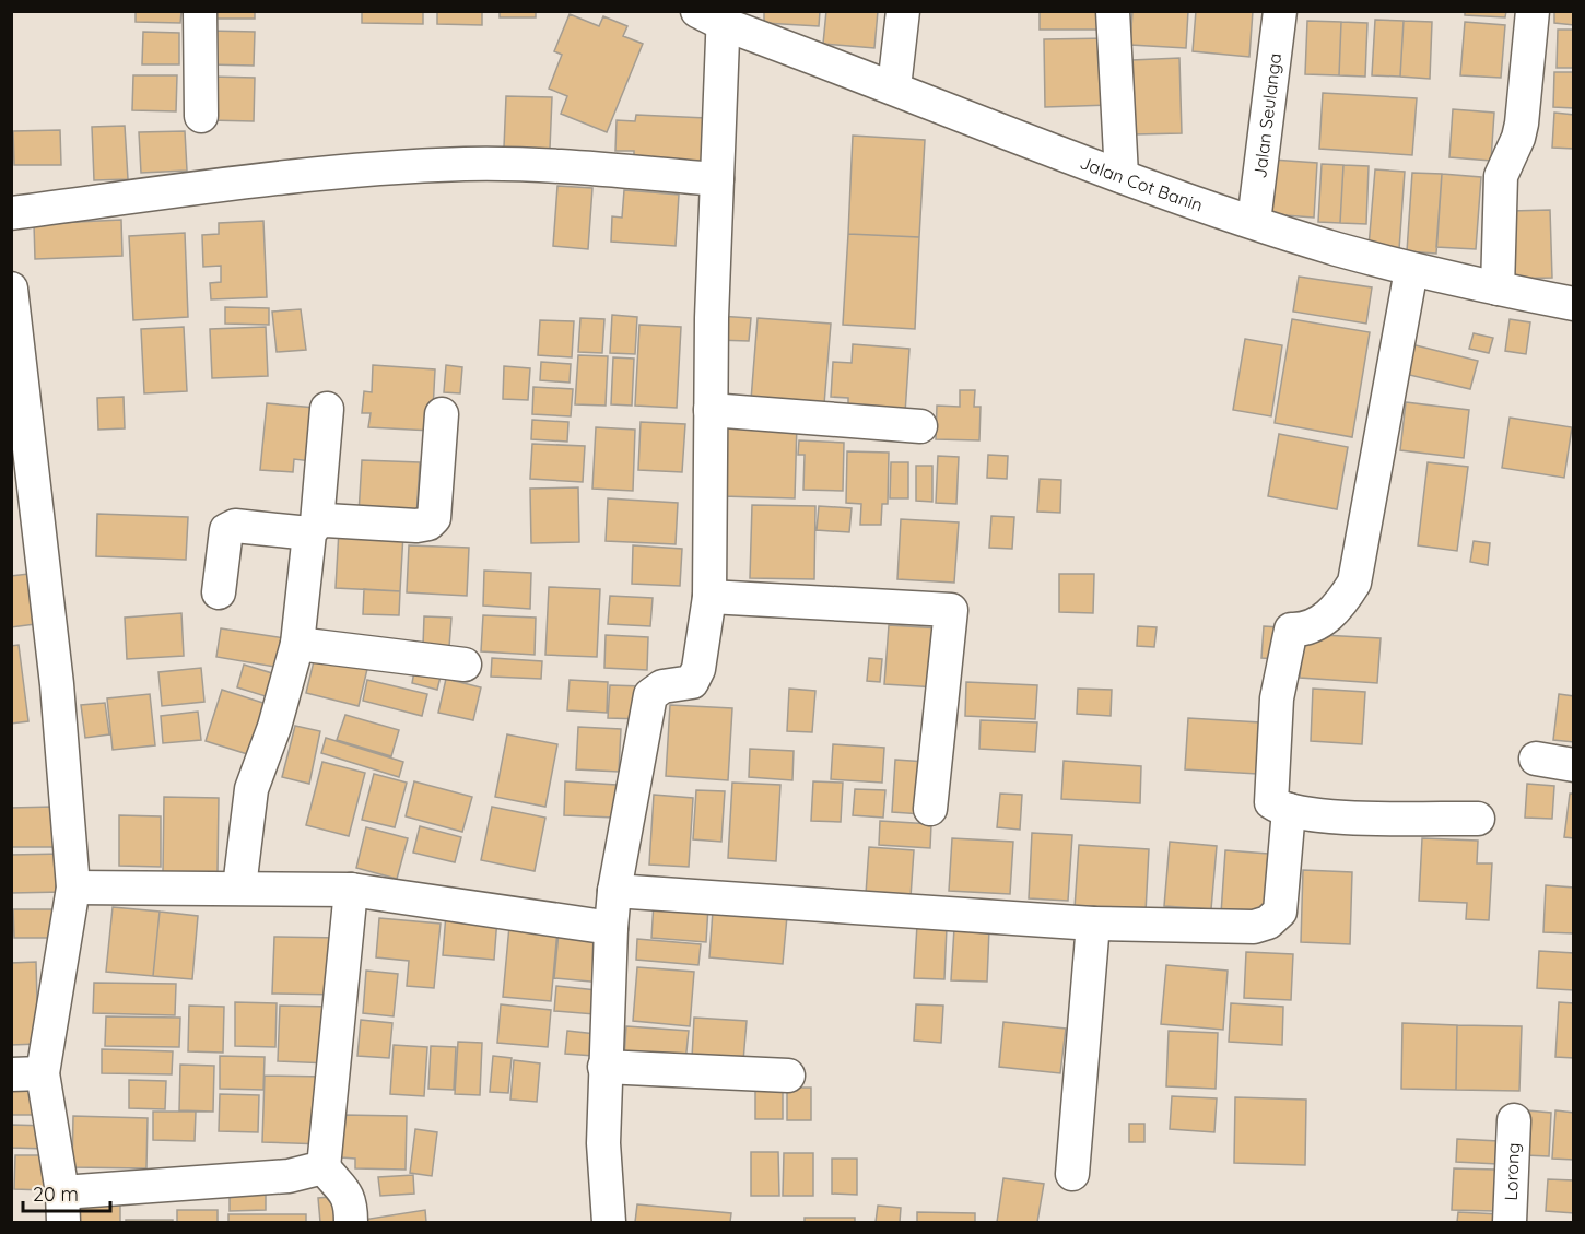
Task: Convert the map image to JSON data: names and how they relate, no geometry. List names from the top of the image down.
{
  "streets": {
    "street": ["Jalan Seulanga", "Jalan Cot Banin", "Lorong"]
  },
  "crossings": [
    ["Jalan Seulanga", "Jalan Cot Banin"]
  ],
  "scale_bar": "20 m"
}
